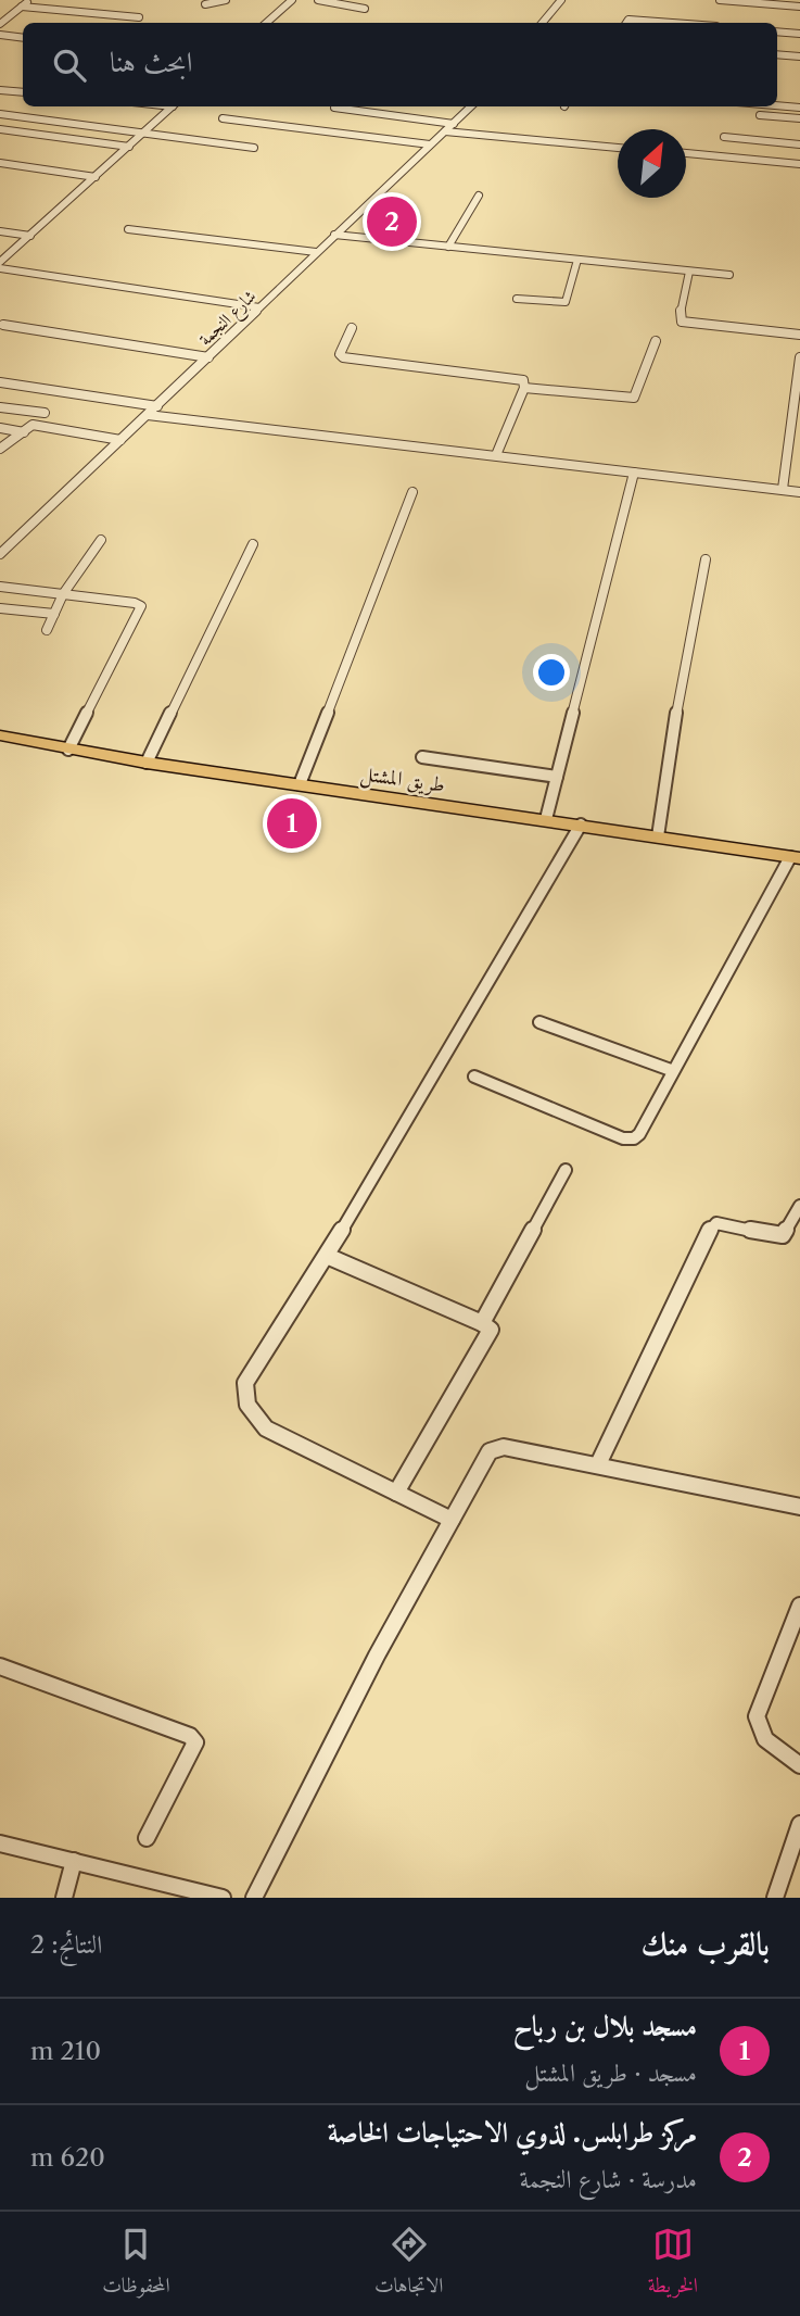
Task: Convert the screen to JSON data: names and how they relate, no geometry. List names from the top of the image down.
{
  "streets": {
    "main road": ["طريق المشتل"],
    "street": ["شارع النجمة"]
  },
  "north": "top right",
  "page": {
    "search": "ابحث هنا",
    "pins": ["2", "1"],
    "heading": ["بالقرب منك", "النتائج: 2"],
    "list": [
      {
        "mark": "1",
        "name": "مسجد بلال بن رباح",
        "note": "مسجد · طريق المشتل",
        "value": "210 m"
      },
      {
        "mark": "2",
        "name": "مركز طرابلس. لذوي الاحتياجات الخاصة",
        "note": "مدرسة · شارع النجمة",
        "value": "620 m"
      }
    ],
    "nav": ["الخريطة", "الاتجاهات", "المحفوظات"]
  }
}
